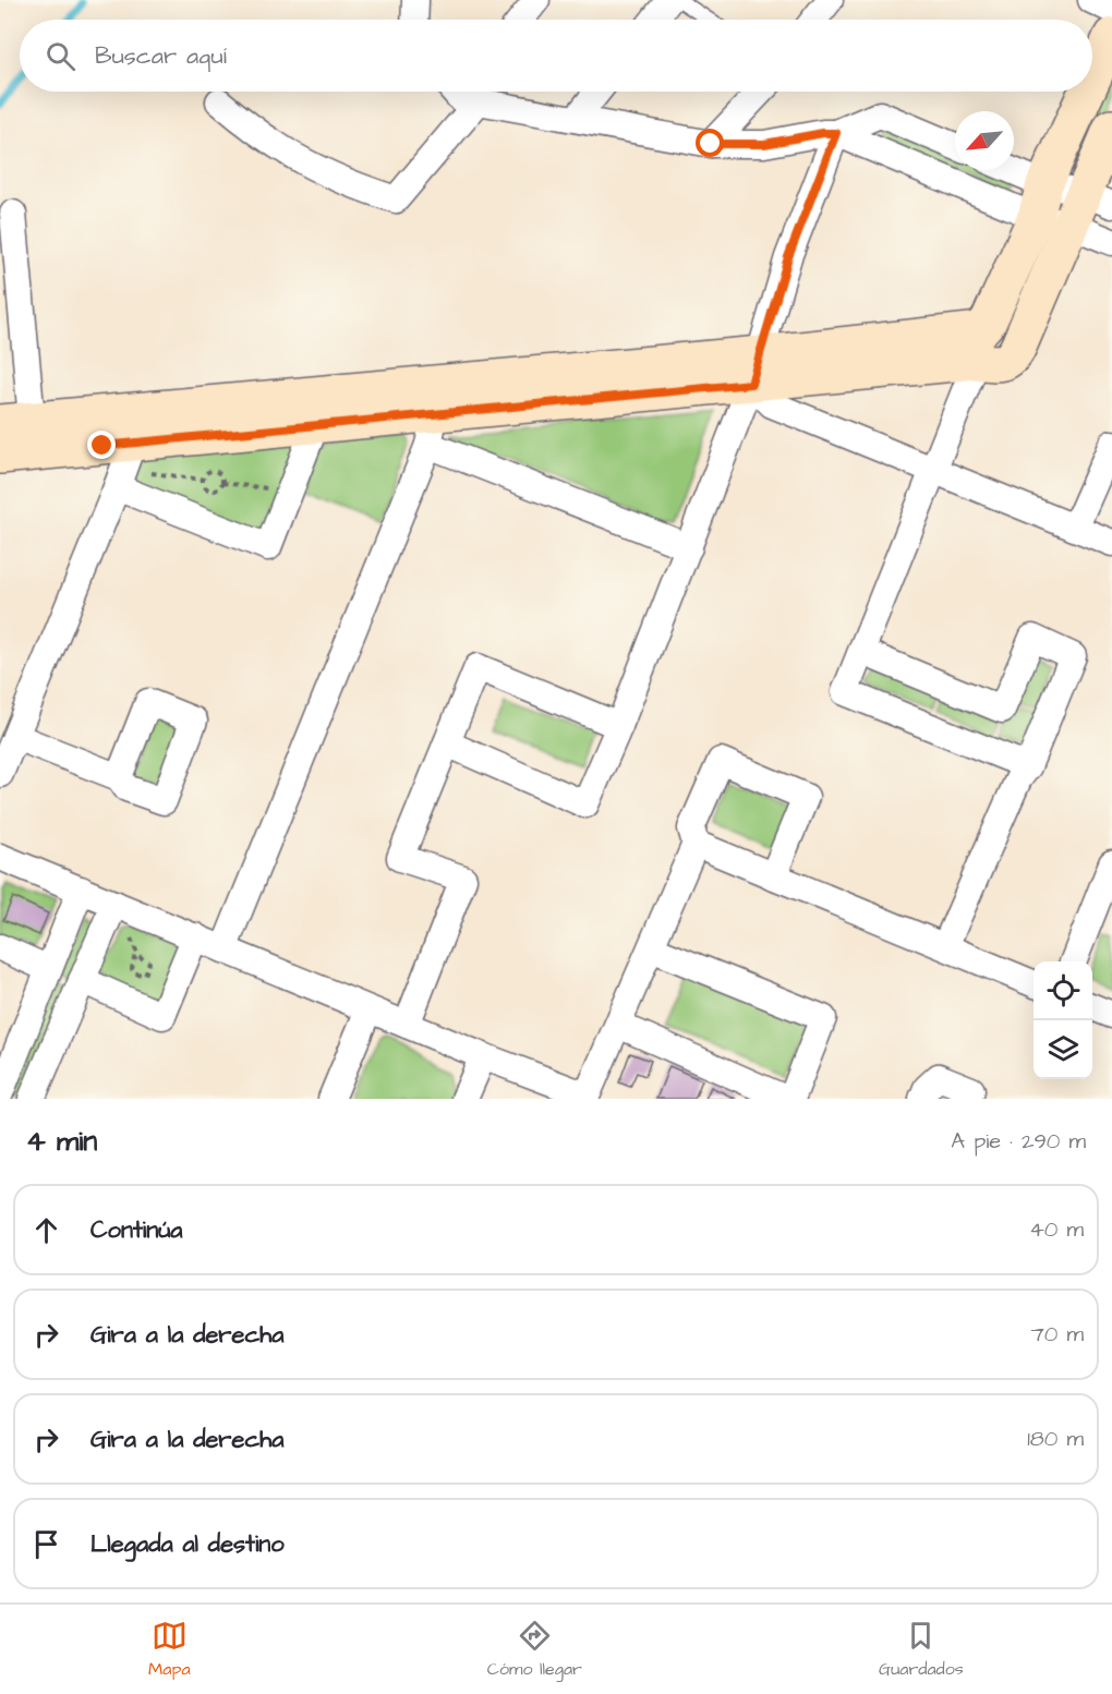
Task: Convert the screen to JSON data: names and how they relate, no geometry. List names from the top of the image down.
{
  "north": "bottom left",
  "page": {
    "search": "Buscar aquí",
    "heading": ["4 min", "A pie · 290 m"],
    "list": [
      ["Continúa", "40 m"],
      ["Gira a la derecha", "70 m"],
      ["Gira a la derecha", "180 m"],
      "Llegada al destino"
    ],
    "nav": ["Mapa", "Cómo llegar", "Guardados"]
  }
}
